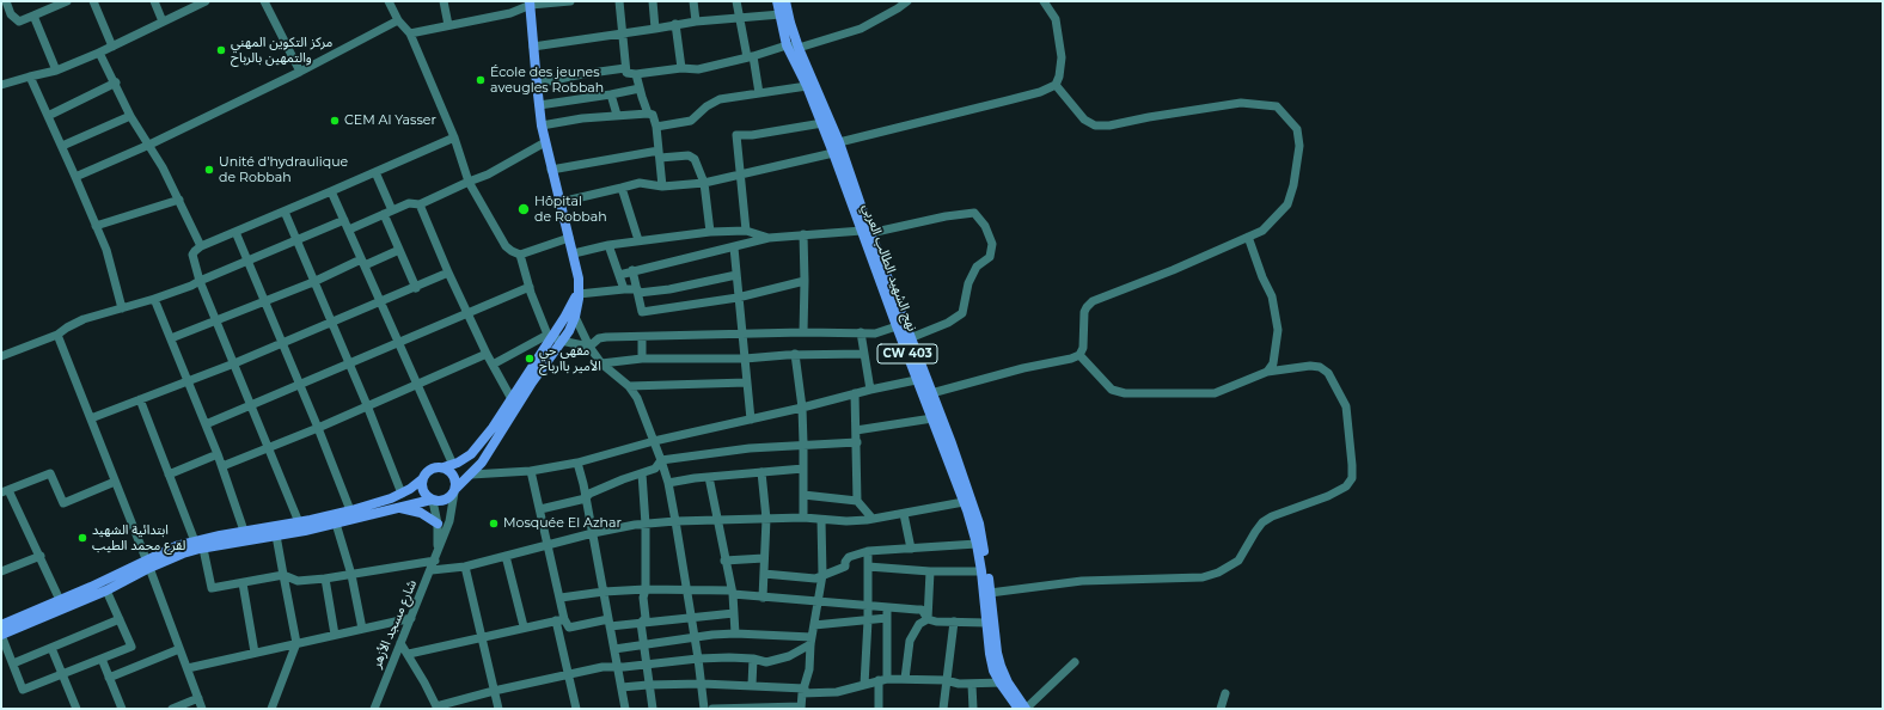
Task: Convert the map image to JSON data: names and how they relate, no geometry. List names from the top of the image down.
{
  "streets": {
    "main road": ["نهج الشهيد الطالب العربي", "CW 403"],
    "street": ["شارع مسجد الأزهر"]
  },
  "places": [
    "مركز التكوين المهني والتمهين بالرباح",
    "École des jeunes aveugles Robbah",
    "CEM Al Yasser",
    "Unité d'hydraulique de Robbah",
    "Hôpital de Robbah",
    "مقهى حي الأمير باارباح",
    "Mosquée El Azhar",
    "ابتدائية الشهيد لقرع محمد الطيب"
  ]
}
